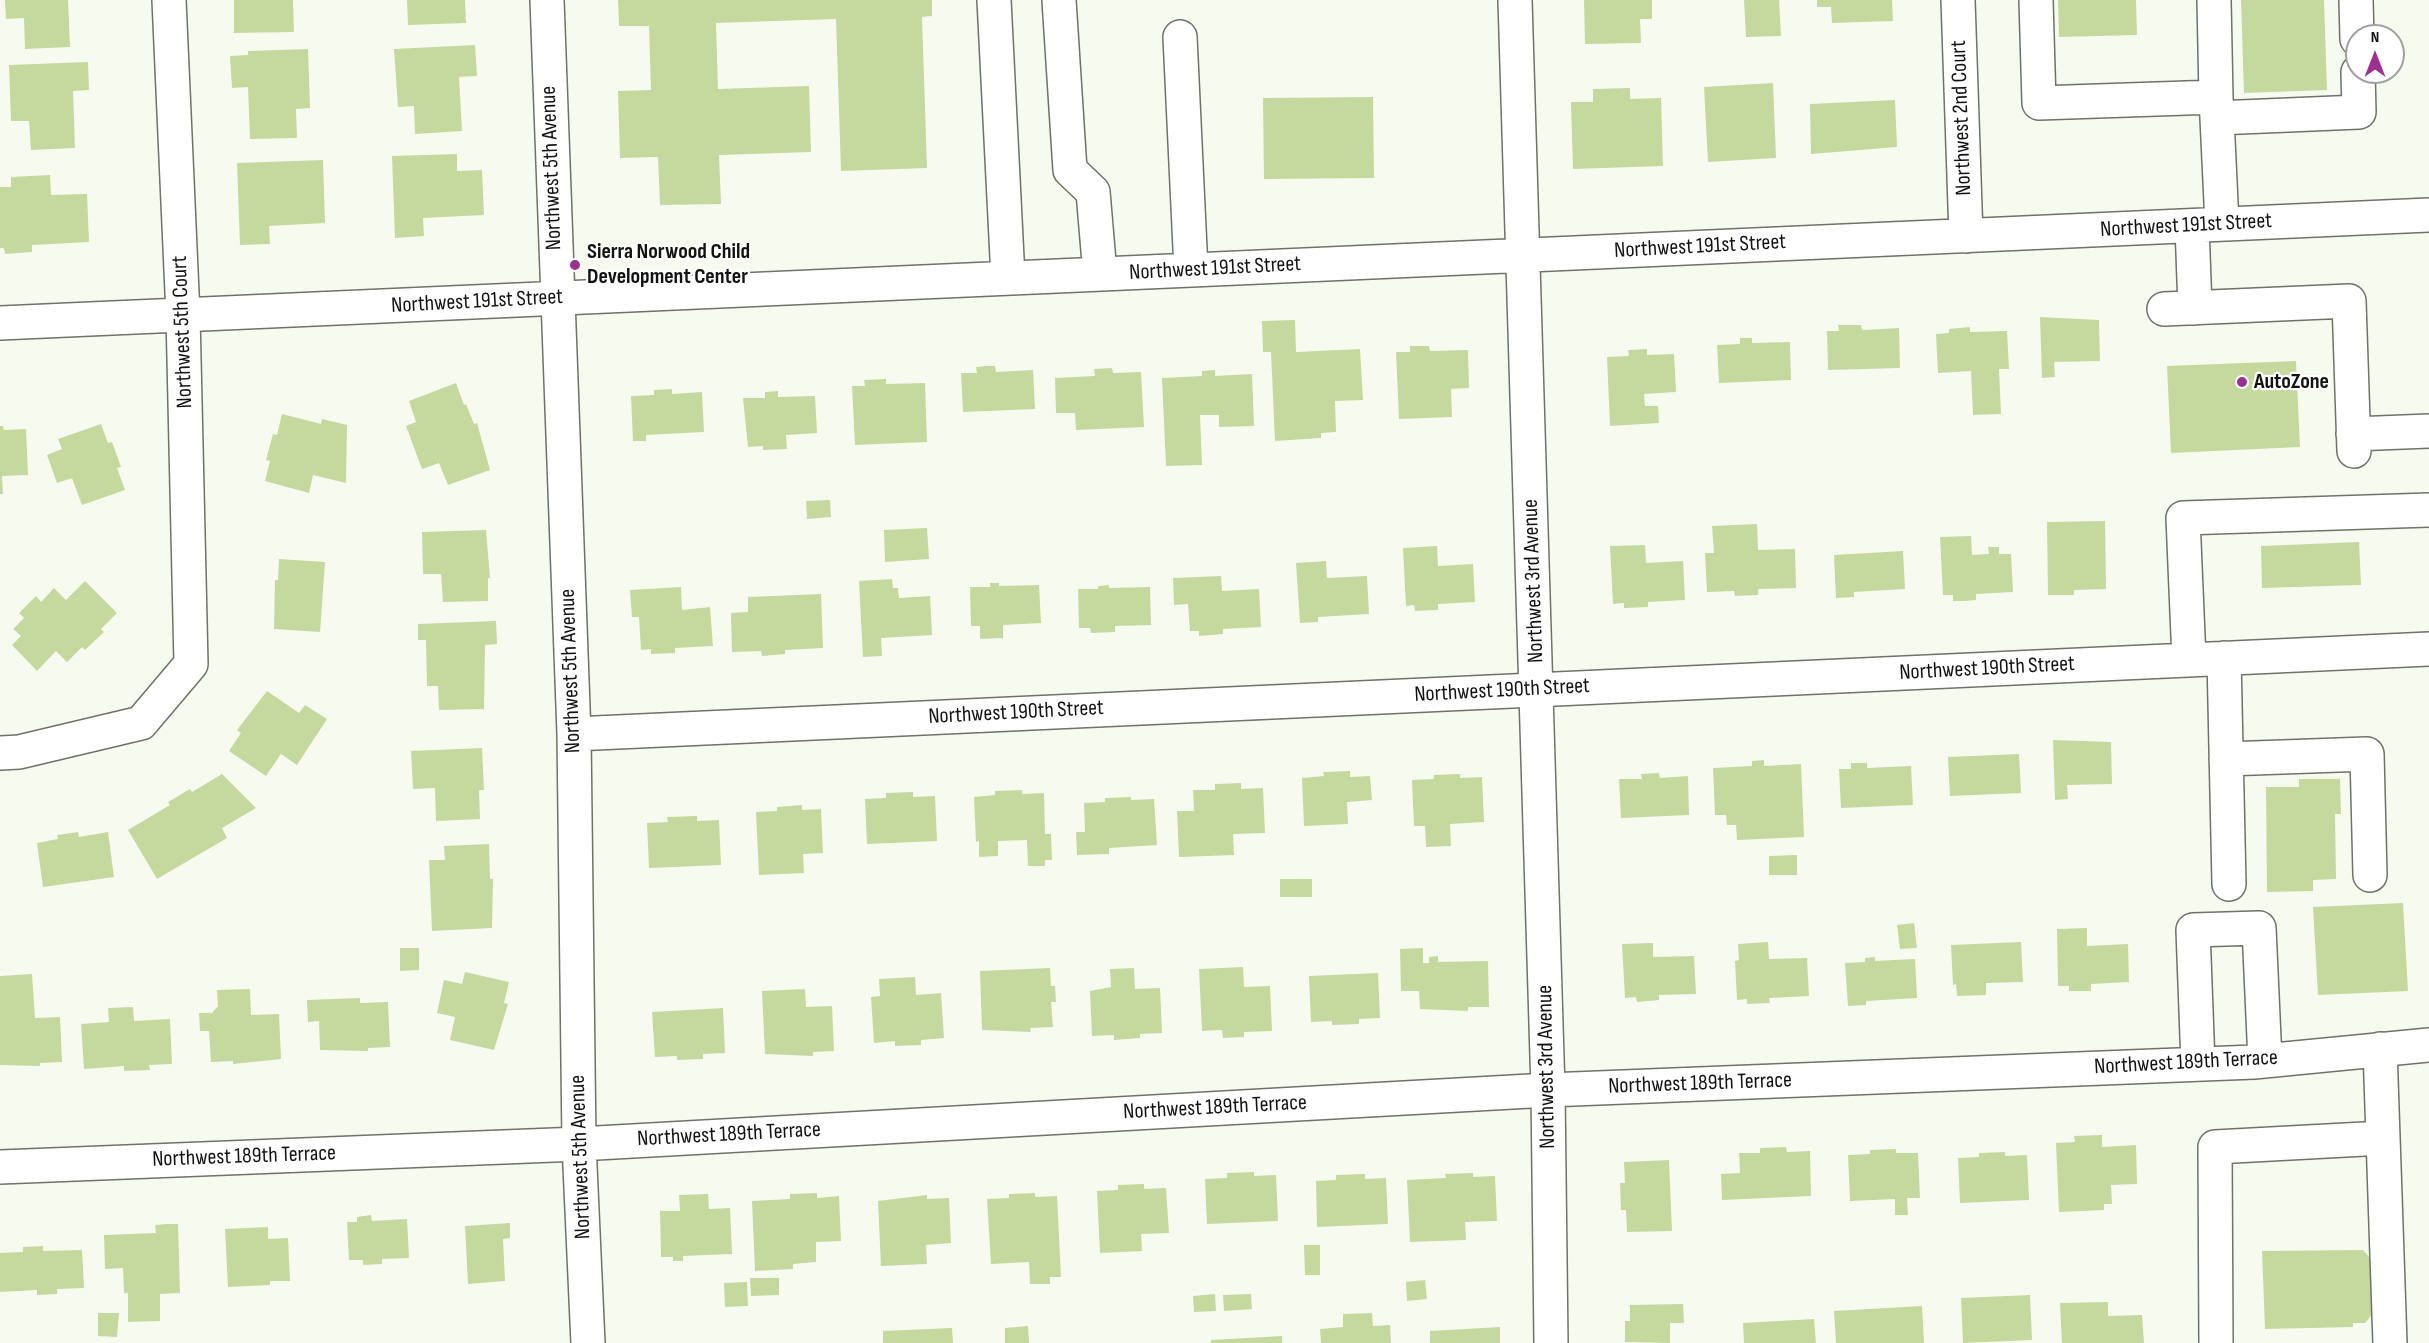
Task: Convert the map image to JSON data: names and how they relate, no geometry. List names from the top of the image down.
{
  "streets": {
    "street": [
      "Northwest 2nd Court",
      "Northwest 5th Avenue",
      "Northwest 191st Street",
      "Northwest 5th Court",
      "Northwest 3rd Avenue",
      "Northwest 190th Street",
      "Northwest 189th Terrace"
    ]
  },
  "crossings": [
    ["Northwest 2nd Court", "Northwest 191st Street"],
    ["Northwest 5th Avenue", "Northwest 191st Street"],
    ["Northwest 5th Avenue", "Northwest 190th Street"],
    ["Northwest 5th Avenue", "Northwest 189th Terrace"],
    ["Northwest 191st Street", "Northwest 5th Court"],
    ["Northwest 191st Street", "Northwest 3rd Avenue"],
    ["Northwest 3rd Avenue", "Northwest 190th Street"],
    ["Northwest 3rd Avenue", "Northwest 189th Terrace"]
  ],
  "places": ["Sierra Norwood Child Development Center", "AutoZone"],
  "north": "top"
}
